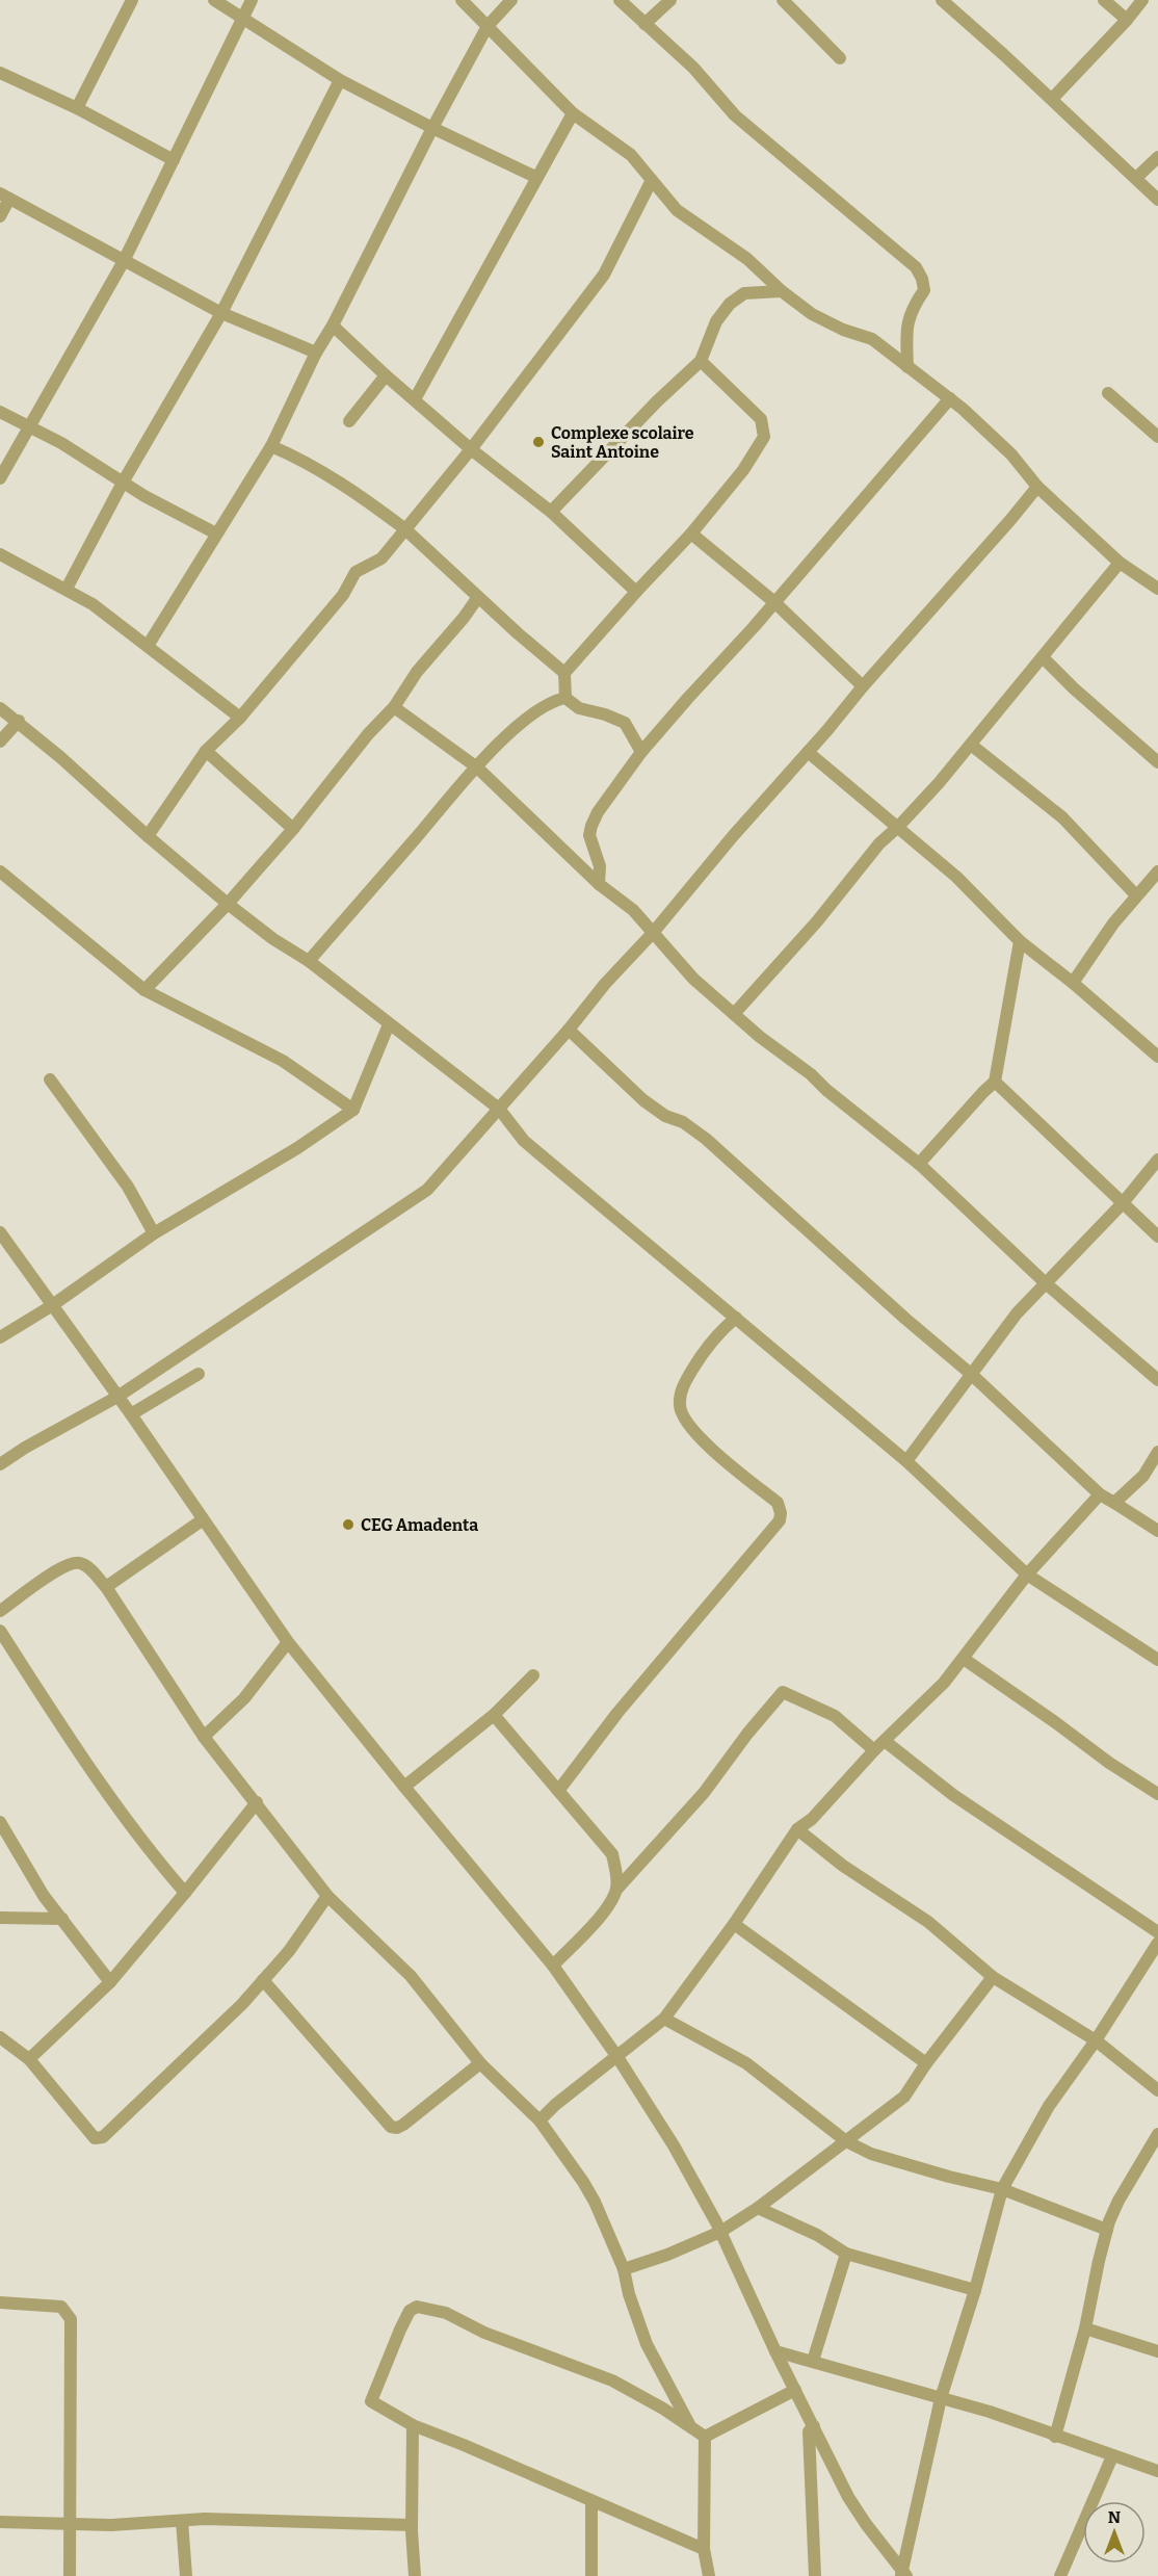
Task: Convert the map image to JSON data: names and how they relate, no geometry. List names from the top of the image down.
{
  "places": ["Complexe scolaire Saint Antoine", "CEG Amadenta"],
  "north": "top"
}
